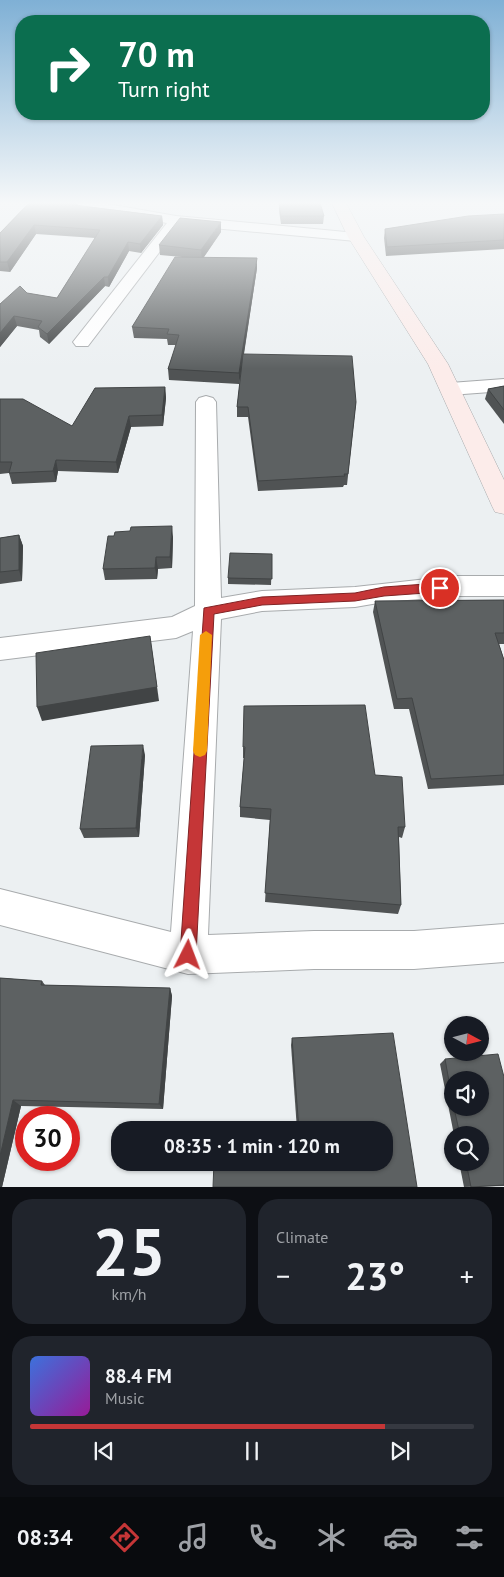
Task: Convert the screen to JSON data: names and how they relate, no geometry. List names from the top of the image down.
{
  "north": "right",
  "page": {
    "turn": ["70 m", "Turn right"],
    "limit": "30",
    "trip": "08:35 · 1 min · 120 m",
    "tile": [
      ["25", "km/h"],
      "Climate"
    ],
    "heat": ["−", "23°", "+"],
    "song": ["88.4 FM", "Music"],
    "tabs": "08:34"
  }
}
